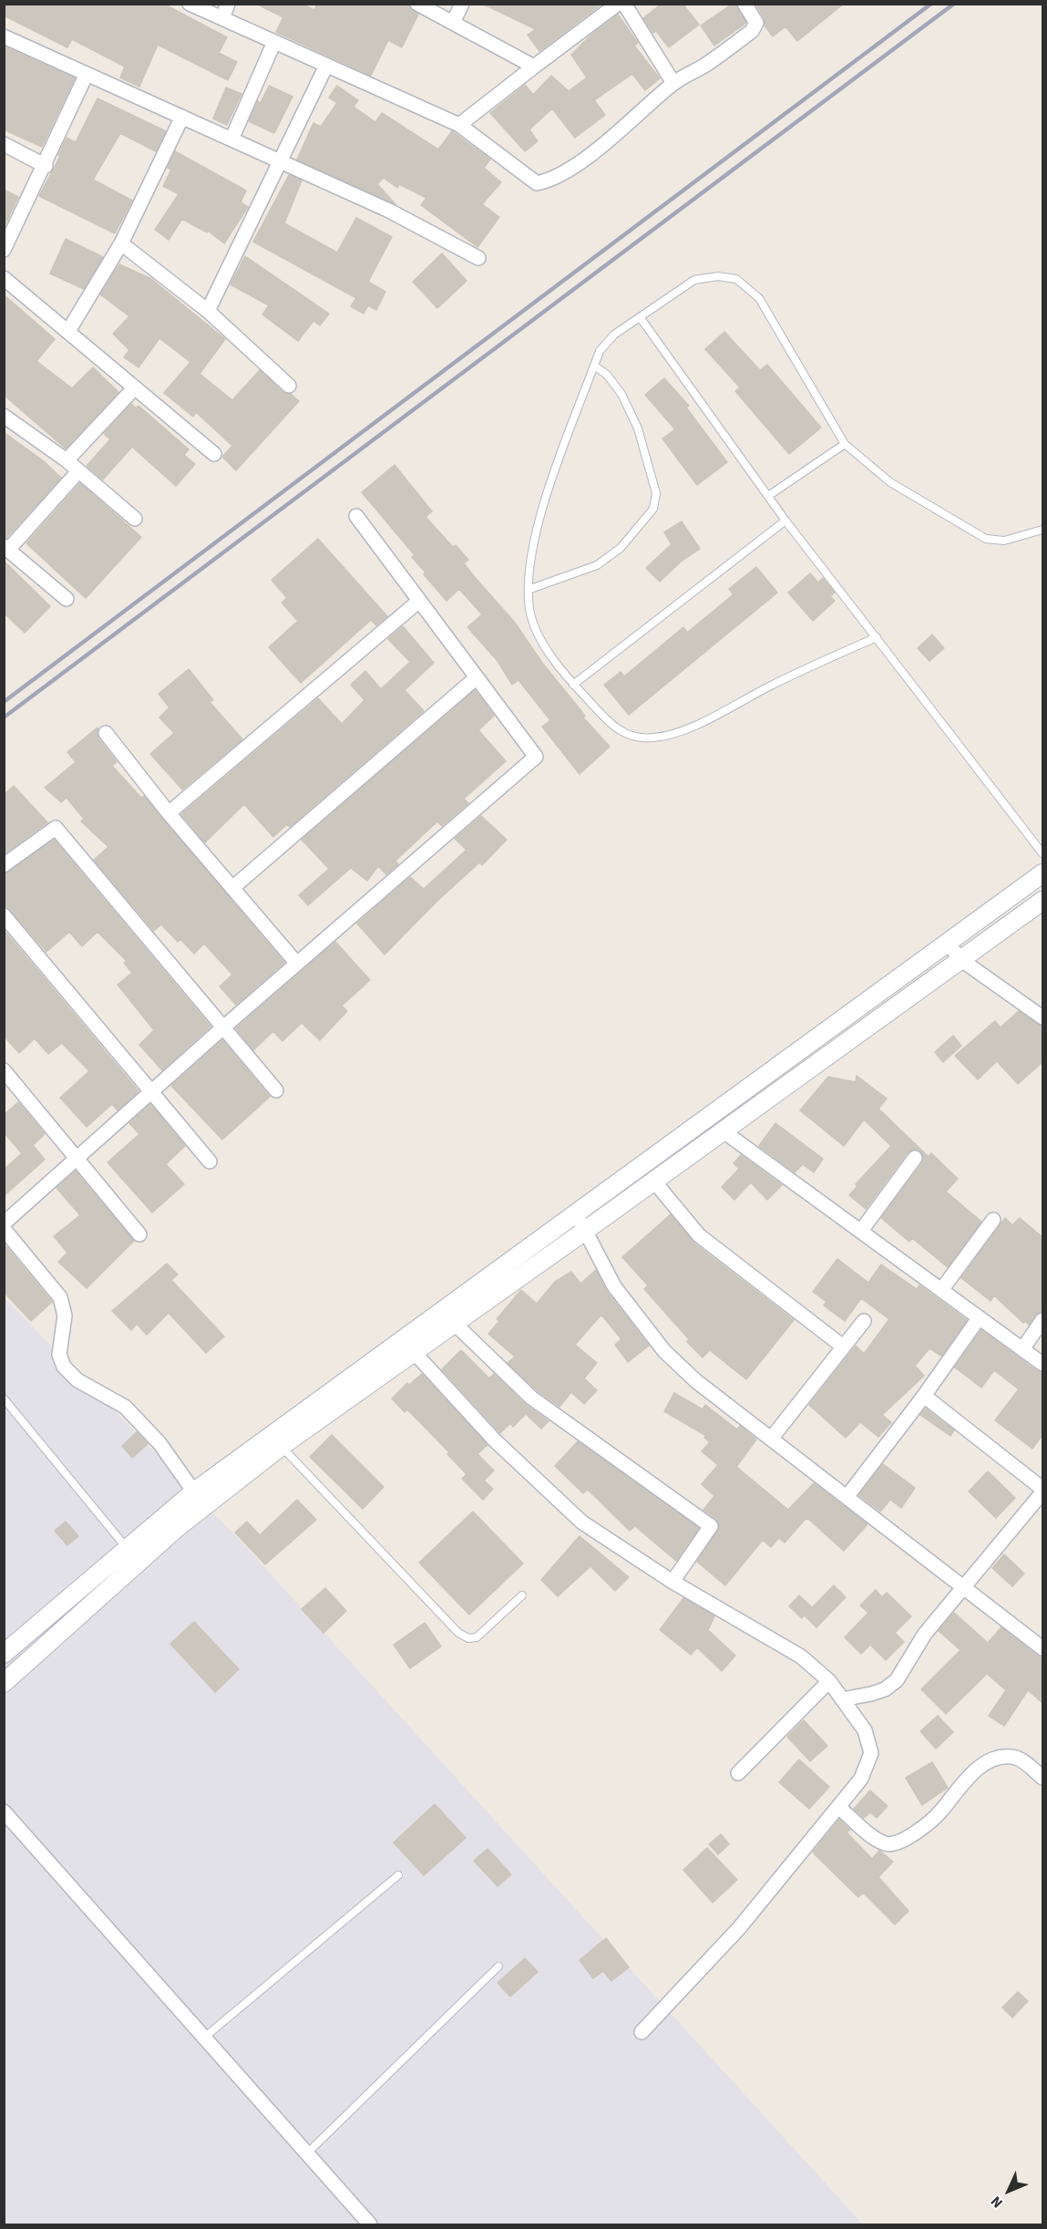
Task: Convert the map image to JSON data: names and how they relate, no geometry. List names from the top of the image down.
{
  "north": "bottom left"
}
